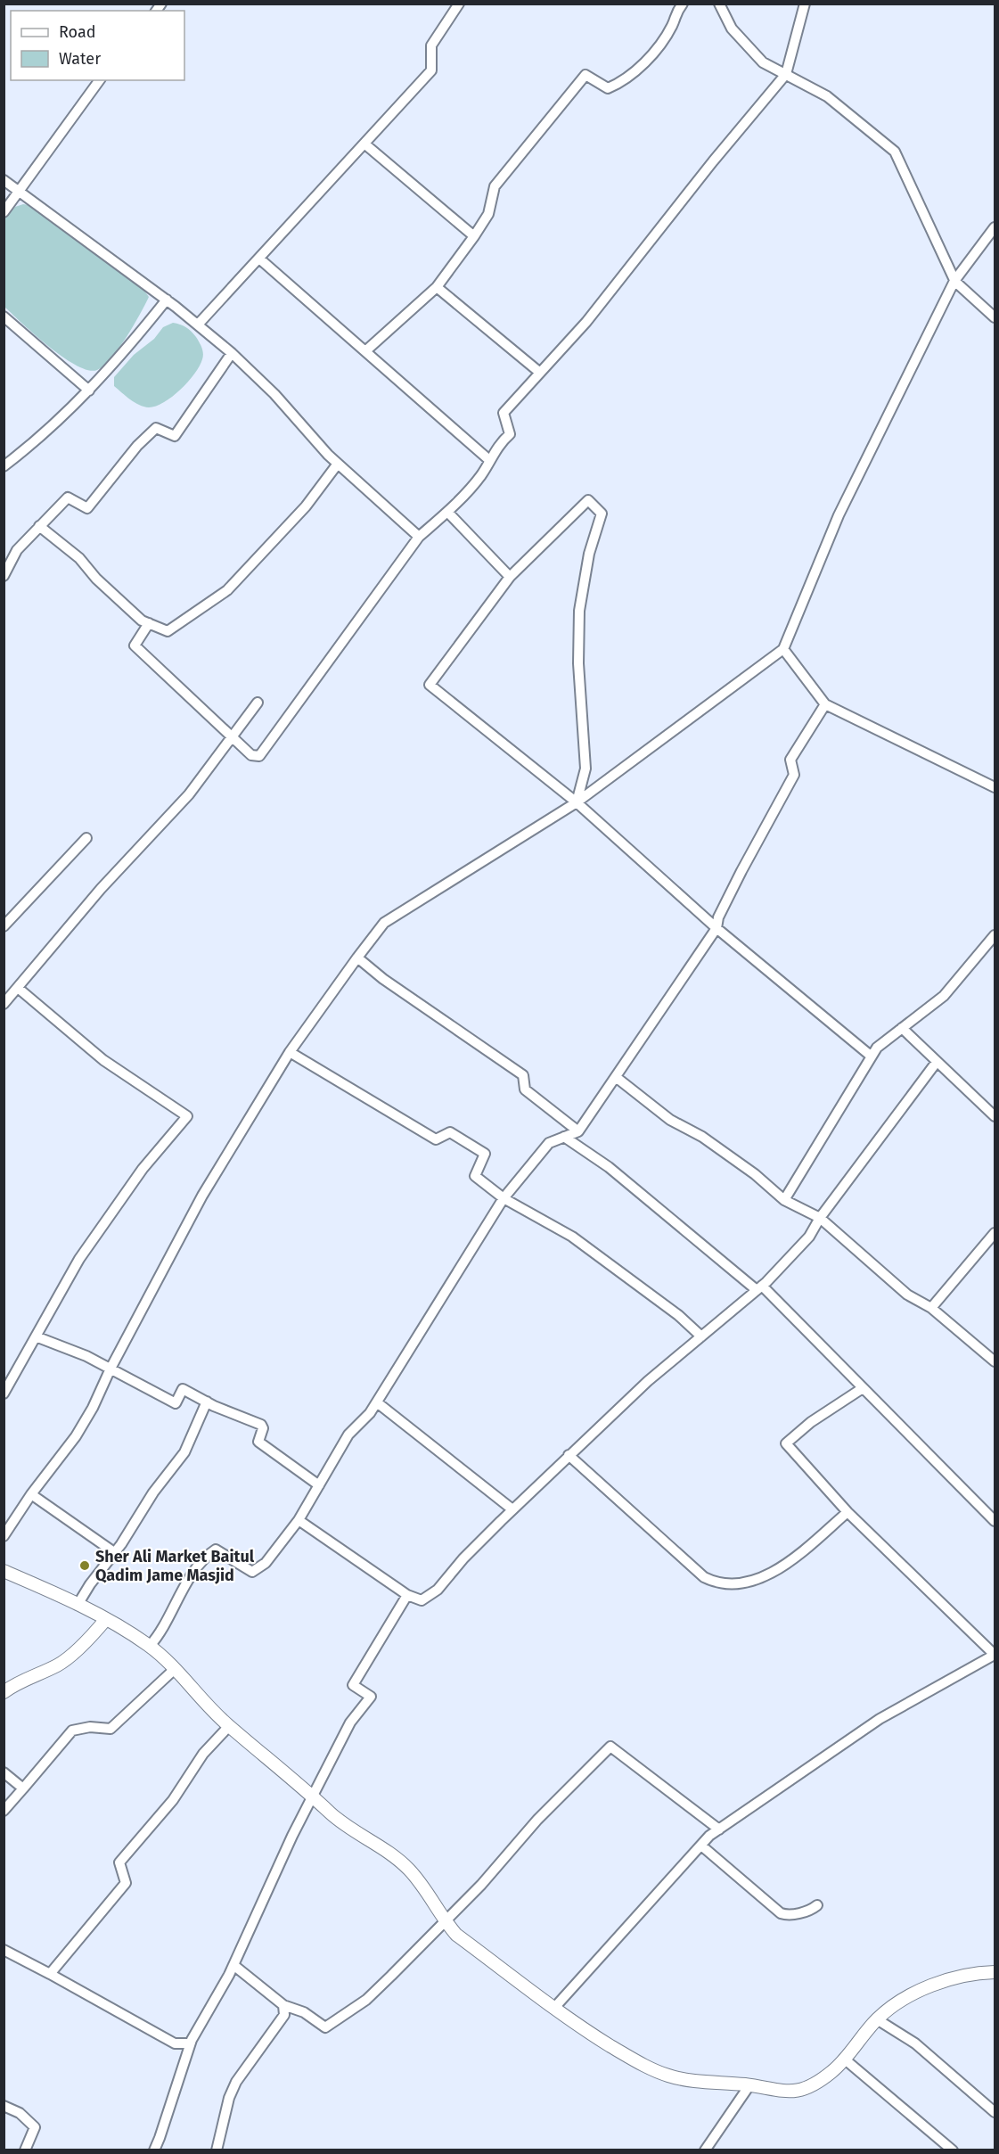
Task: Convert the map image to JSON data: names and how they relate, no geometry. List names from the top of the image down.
{
  "places": ["Sher Ali Market Baitul Qadim Jame Masjid"],
  "legend": ["Road", "Water"]
}
